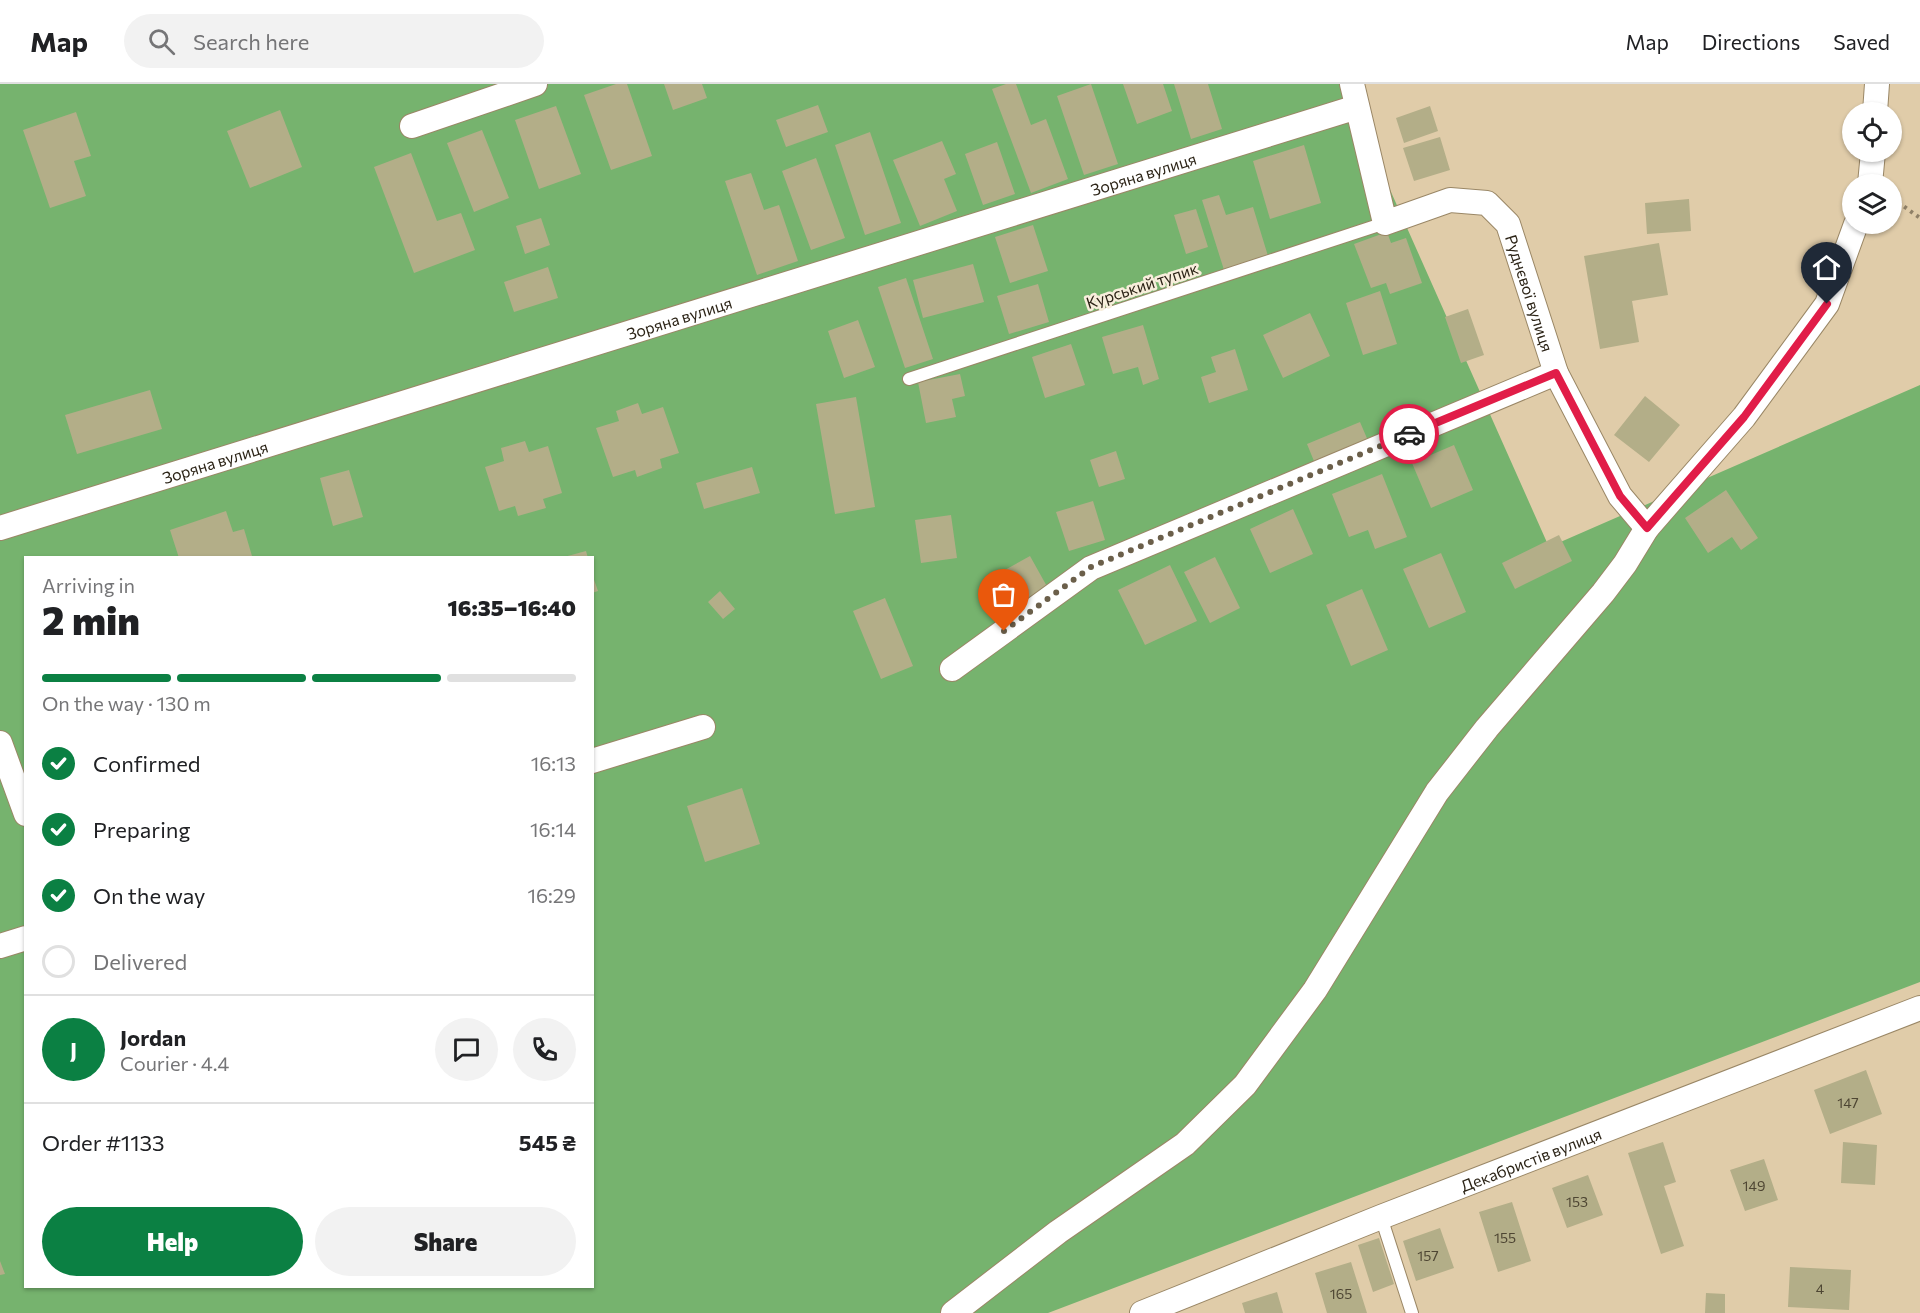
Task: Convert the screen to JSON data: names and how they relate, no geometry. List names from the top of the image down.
{
  "streets": {
    "street": ["Зоряна вулиця", "Руднєвої вулиця", "Декабристів вулиця"],
    "lane": ["Курський тупик"]
  },
  "crossings": [
    ["Курський тупик", "Руднєвої вулиця"]
  ],
  "house_numbers": [
    "147",
    "149",
    "153",
    "155",
    "157",
    "4",
    "165"
  ],
  "page": {
    "header": "Map",
    "search": "Search here",
    "nav": ["Map", "Directions", "Saved"],
    "heading": ["2 min", "Arriving in", "16:35–16:40"],
    "panel": [
      "Jordan",
      "Courier · 4.4",
      "Order #1133",
      "545 ₴"
    ],
    "bar": "On the way · 130 m",
    "list": [
      ["Confirmed", "16:13"],
      ["Preparing", "16:14"],
      ["On the way", "16:29"],
      "Delivered"
    ],
    "round": "J",
    "buttons": ["Help", "Share"]
  }
}
